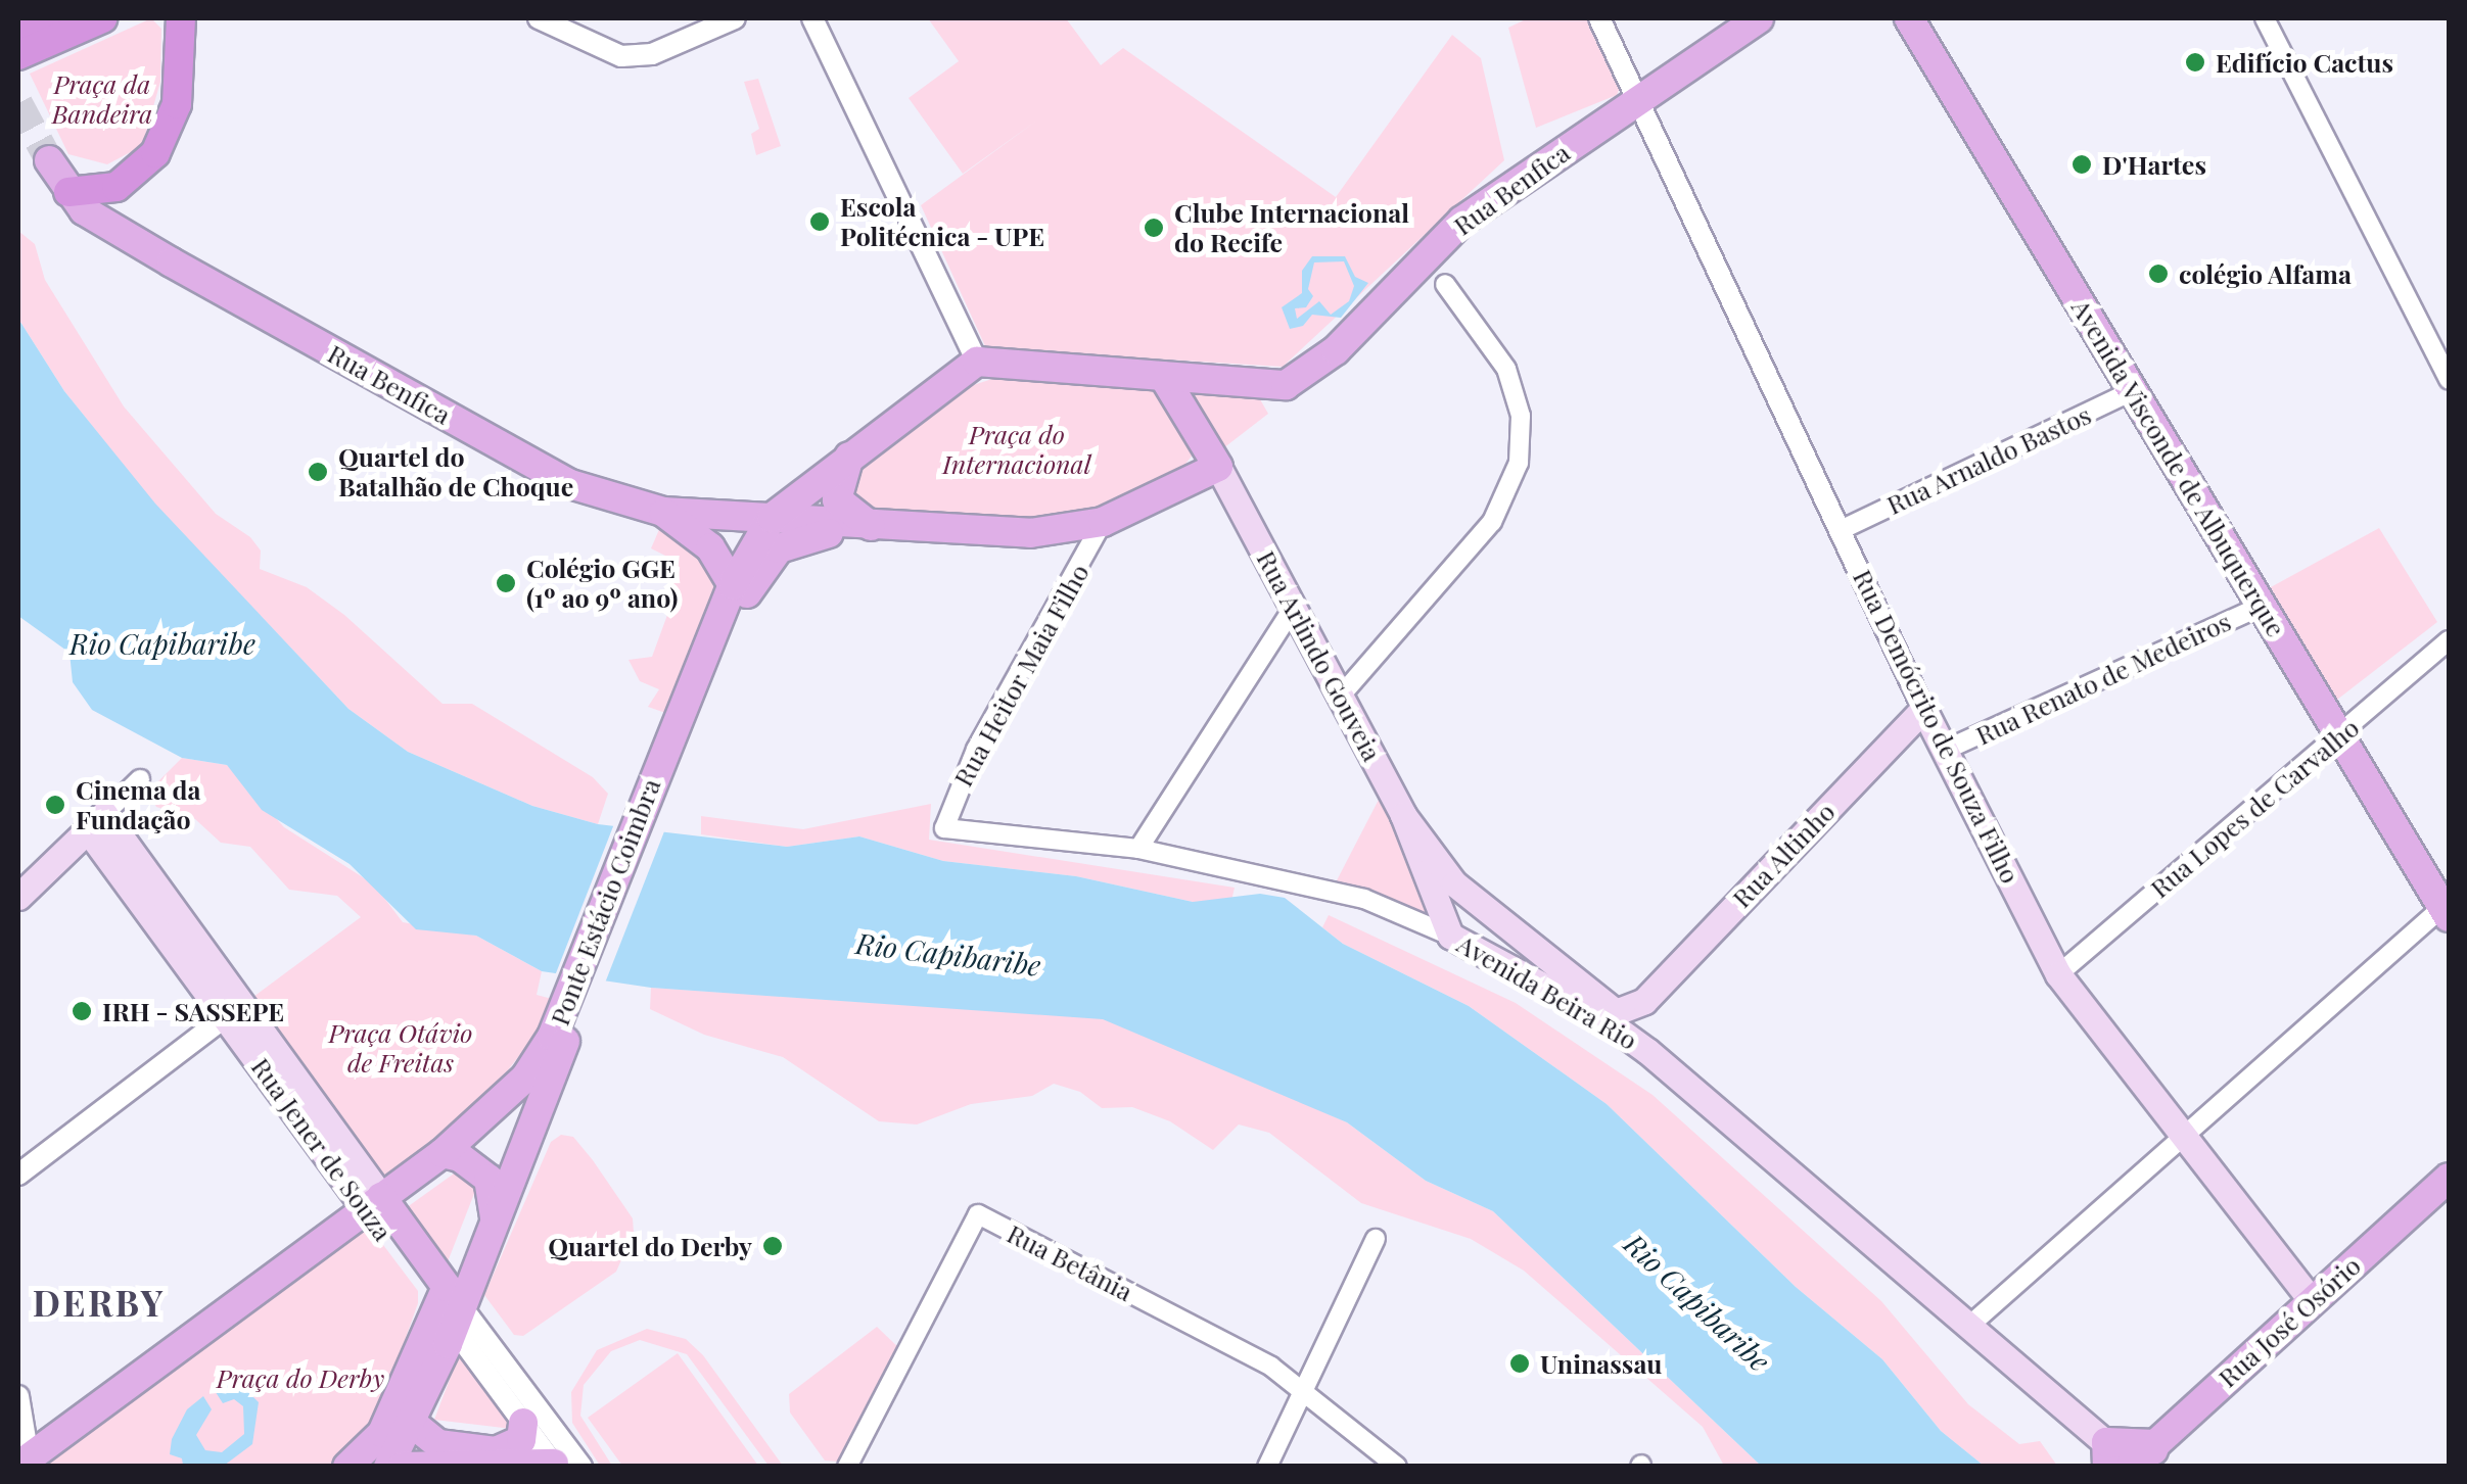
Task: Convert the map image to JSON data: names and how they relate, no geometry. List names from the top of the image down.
{
  "streets": {
    "main road": [
      "Rua Benfica",
      "Avenida Visconde de Albuquerque",
      "Rua Arlindo Gouveia",
      "Rua Demócrito de Souza Filho",
      "Rua Altinho",
      "Ponte Estácio Coimbra",
      "Avenida Beira Rio",
      "Rua Jener de Souza",
      "Rua José Osório"
    ],
    "street": [
      "Rua Arnaldo Bastos",
      "Rua Heitor Maia Filho",
      "Rua Renato de Medeiros",
      "Rua Lopes de Carvalho",
      "Rua Betânia"
    ]
  },
  "crossings": [
    ["Rua Benfica", "Rua Arlindo Gouveia"],
    ["Rua Benfica", "Rua Heitor Maia Filho"],
    ["Rua Benfica", "Rua Demócrito de Souza Filho"],
    ["Rua Arnaldo Bastos", "Avenida Visconde de Albuquerque"],
    ["Rua Arnaldo Bastos", "Rua Demócrito de Souza Filho"],
    ["Avenida Visconde de Albuquerque", "Rua Renato de Medeiros"],
    ["Avenida Visconde de Albuquerque", "Rua Lopes de Carvalho"],
    ["Rua Arlindo Gouveia", "Rua Altinho"],
    ["Rua Arlindo Gouveia", "Avenida Beira Rio"],
    ["Rua Heitor Maia Filho", "Avenida Beira Rio"],
    ["Rua Renato de Medeiros", "Rua Demócrito de Souza Filho"],
    ["Rua Demócrito de Souza Filho", "Rua Lopes de Carvalho"],
    ["Rua Demócrito de Souza Filho", "Rua Altinho"],
    ["Rua Demócrito de Souza Filho", "Rua José Osório"],
    ["Avenida Beira Rio", "Rua José Osório"]
  ],
  "districts": ["DERBY"],
  "water": ["Rio Capibaribe"],
  "parks": [
    "Praça da Bandeira",
    "Praça do Internacional",
    "Praça Otávio de Freitas",
    "Praça do Derby"
  ],
  "places": [
    "Edifício Cactus",
    "D'Hartes",
    "Escola Politécnica - UPE",
    "Clube Internacional do Recife",
    "colégio Alfama",
    "Quartel do Batalhão de Choque",
    "Colégio GGE (1º ao 9º ano)",
    "Cinema da Fundação",
    "IRH - SASSEPE",
    "Quartel do Derby",
    "Uninassau"
  ]
}
